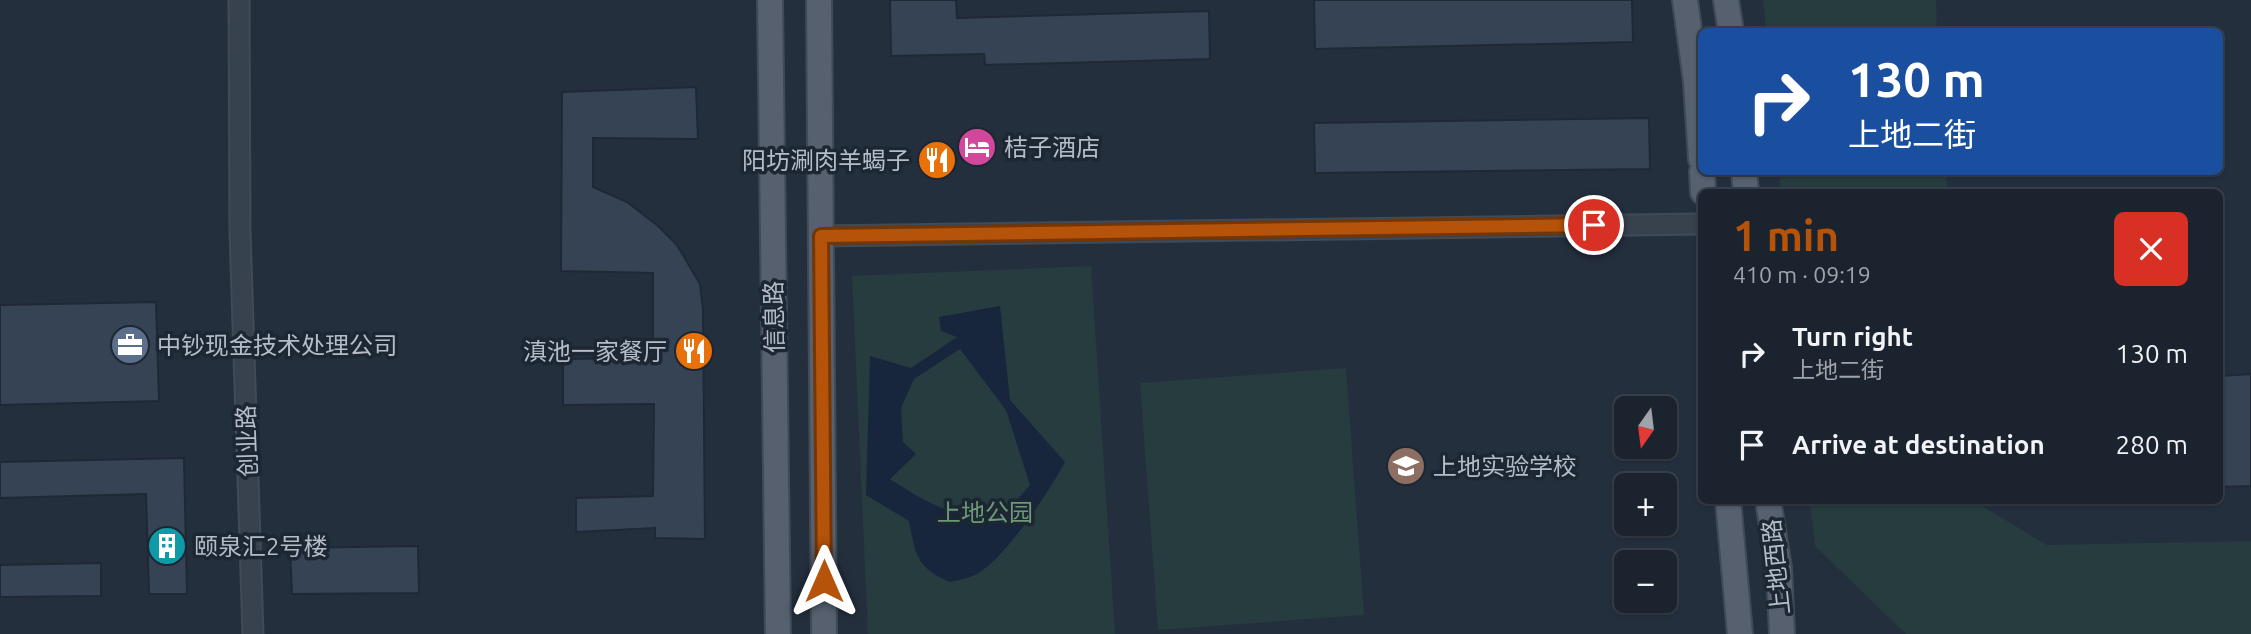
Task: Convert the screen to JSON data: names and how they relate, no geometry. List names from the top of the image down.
{
  "streets": {
    "main road": ["信息路", "上地西路"],
    "street": ["创业路"]
  },
  "parks": ["上地公园"],
  "places": {
    "hotel": ["桔子酒店"],
    "restaurant": ["阳坊涮肉羊蝎子", "滇池一家餐厅"],
    "office": ["中钞现金技术处理公司"],
    "school or university": ["上地实验学校"],
    "building": ["颐泉汇2号楼"]
  },
  "north": "bottom",
  "page": {
    "turn": ["130 m", "上地二街"],
    "heading": ["1 min", "410 m · 09:19"],
    "list": [
      {
        "name": "Turn right",
        "note": "上地二街",
        "value": "130 m"
      },
      {
        "name": "Arrive at destination",
        "value": "280 m"
      }
    ],
    "map_buttons": ["+", "−"]
  }
}
